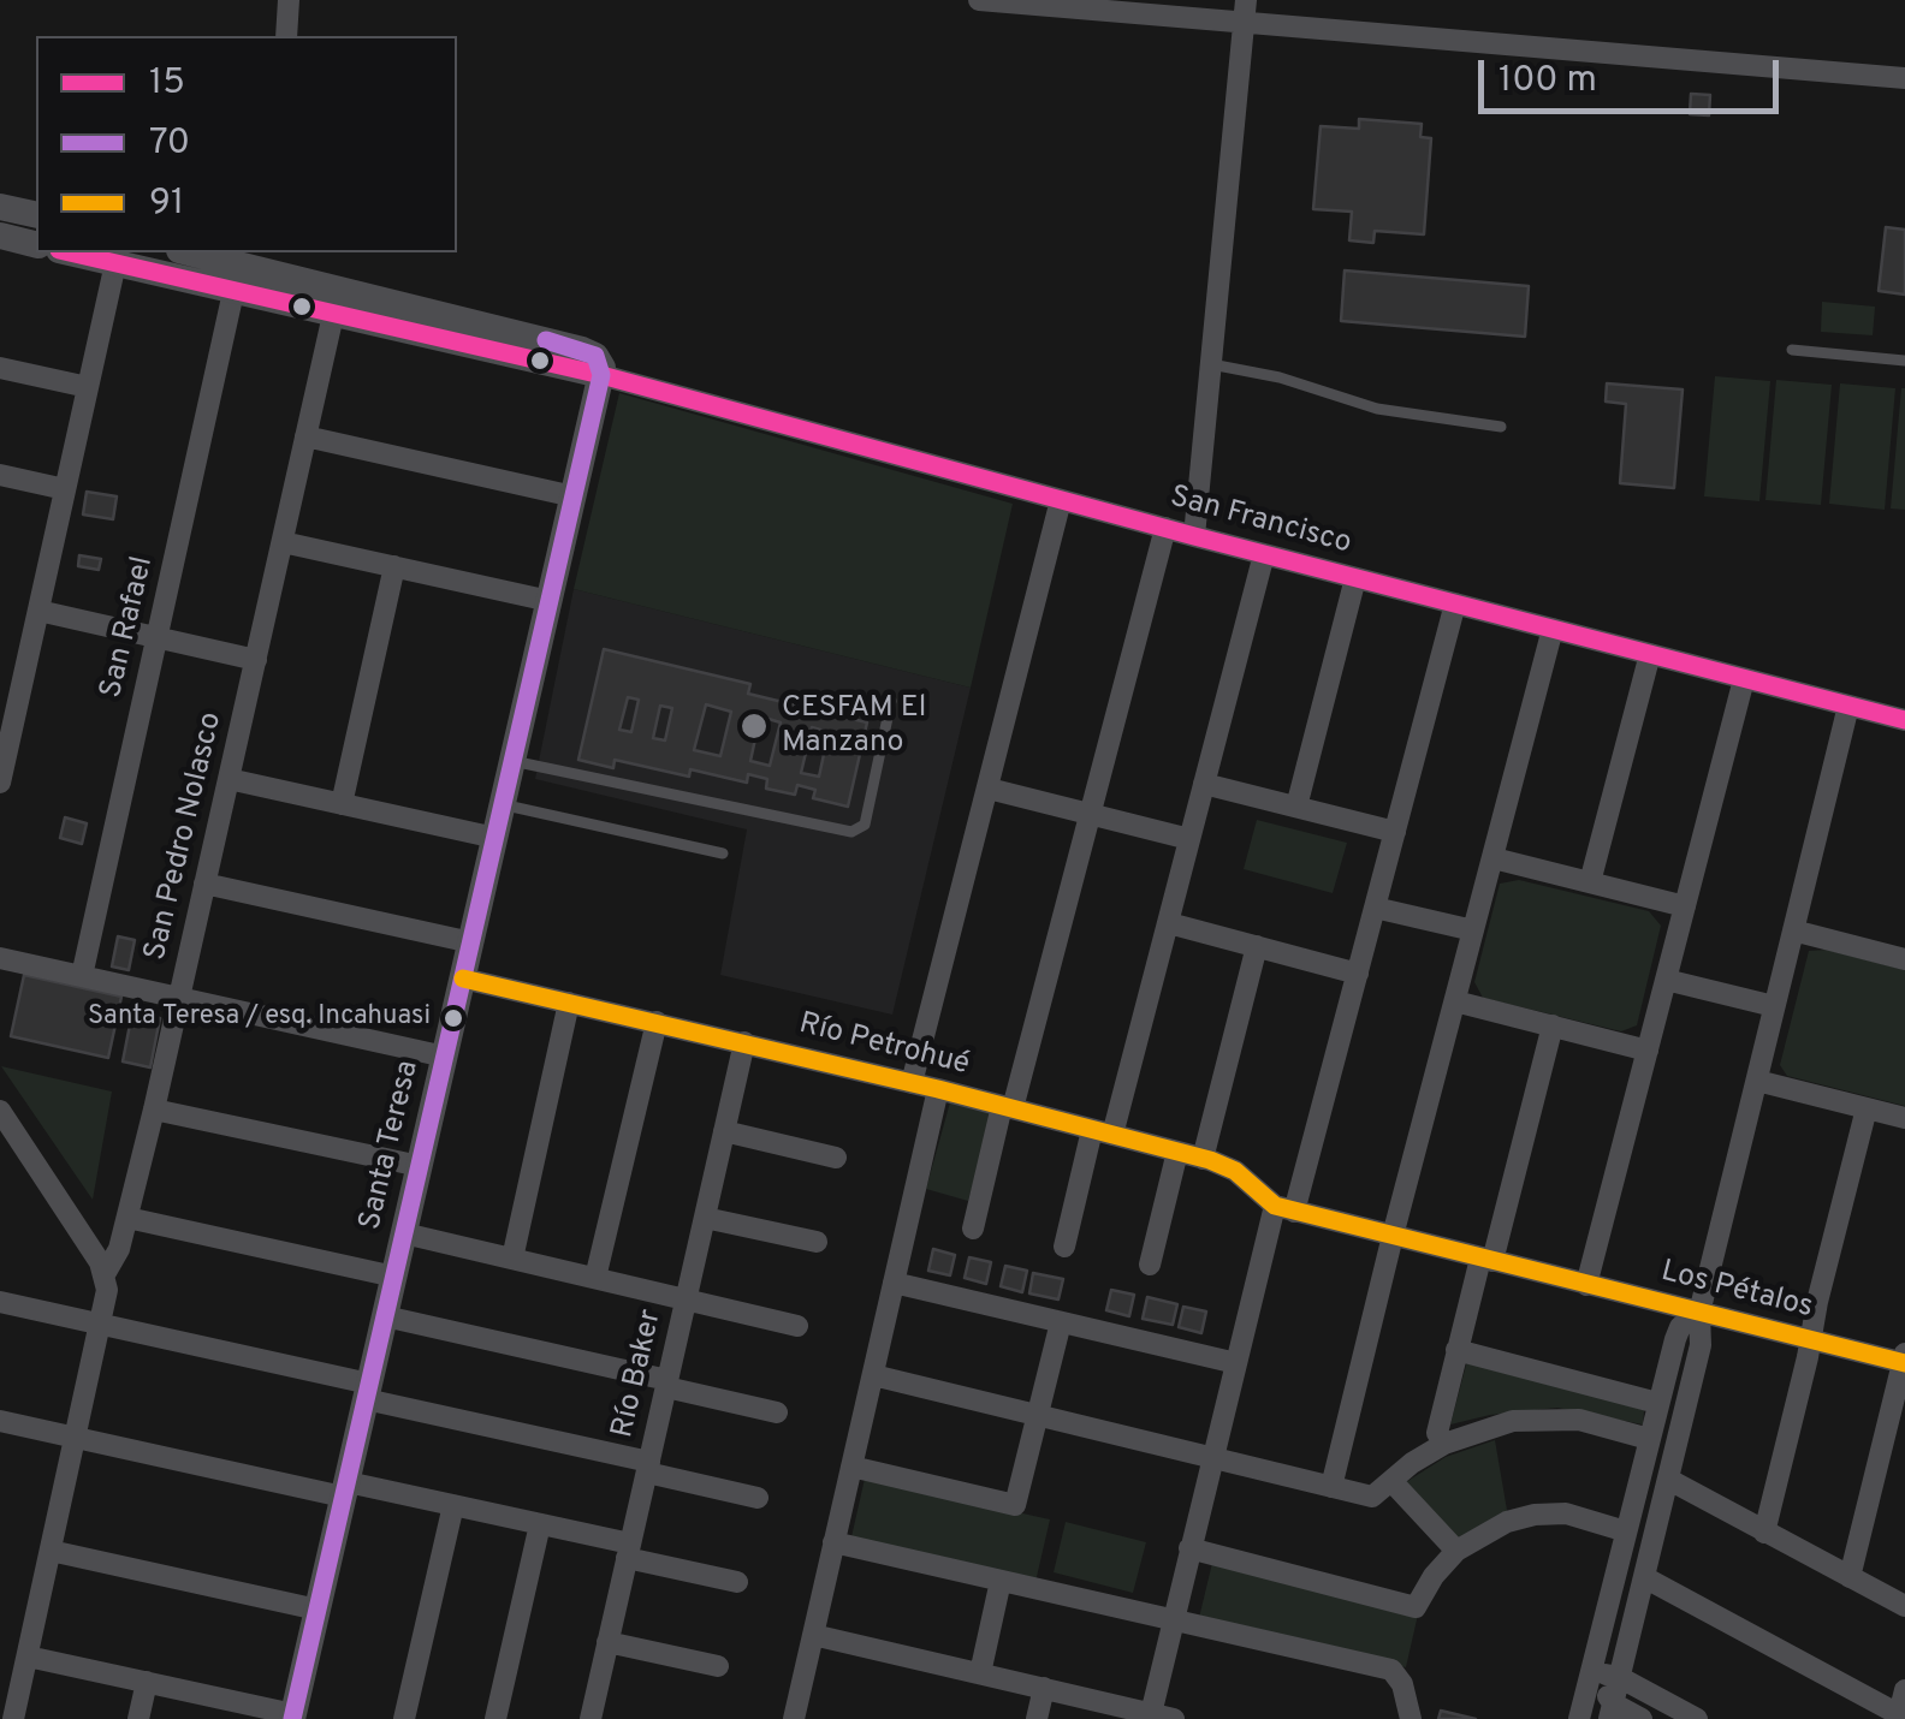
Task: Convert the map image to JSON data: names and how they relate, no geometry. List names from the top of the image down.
{
  "streets": {
    "street": [
      "San Francisco",
      "San Rafael",
      "San Pedro Nolasco",
      "Río Petrohué",
      "Santa Teresa",
      "Los Pétalos",
      "Río Baker"
    ]
  },
  "crossings": [
    ["San Francisco", "Santa Teresa"],
    ["Río Petrohué", "Santa Teresa"],
    ["Río Petrohué", "Los Pétalos"],
    ["Río Petrohué", "Río Baker"]
  ],
  "places": ["CESFAM El Manzano", "Santa Teresa / esq. Incahuasi"],
  "lines": ["transit line 15", "transit line 70", "transit line 91"],
  "legend": ["15", "70", "91"],
  "scale_bar": "100 m"
}
